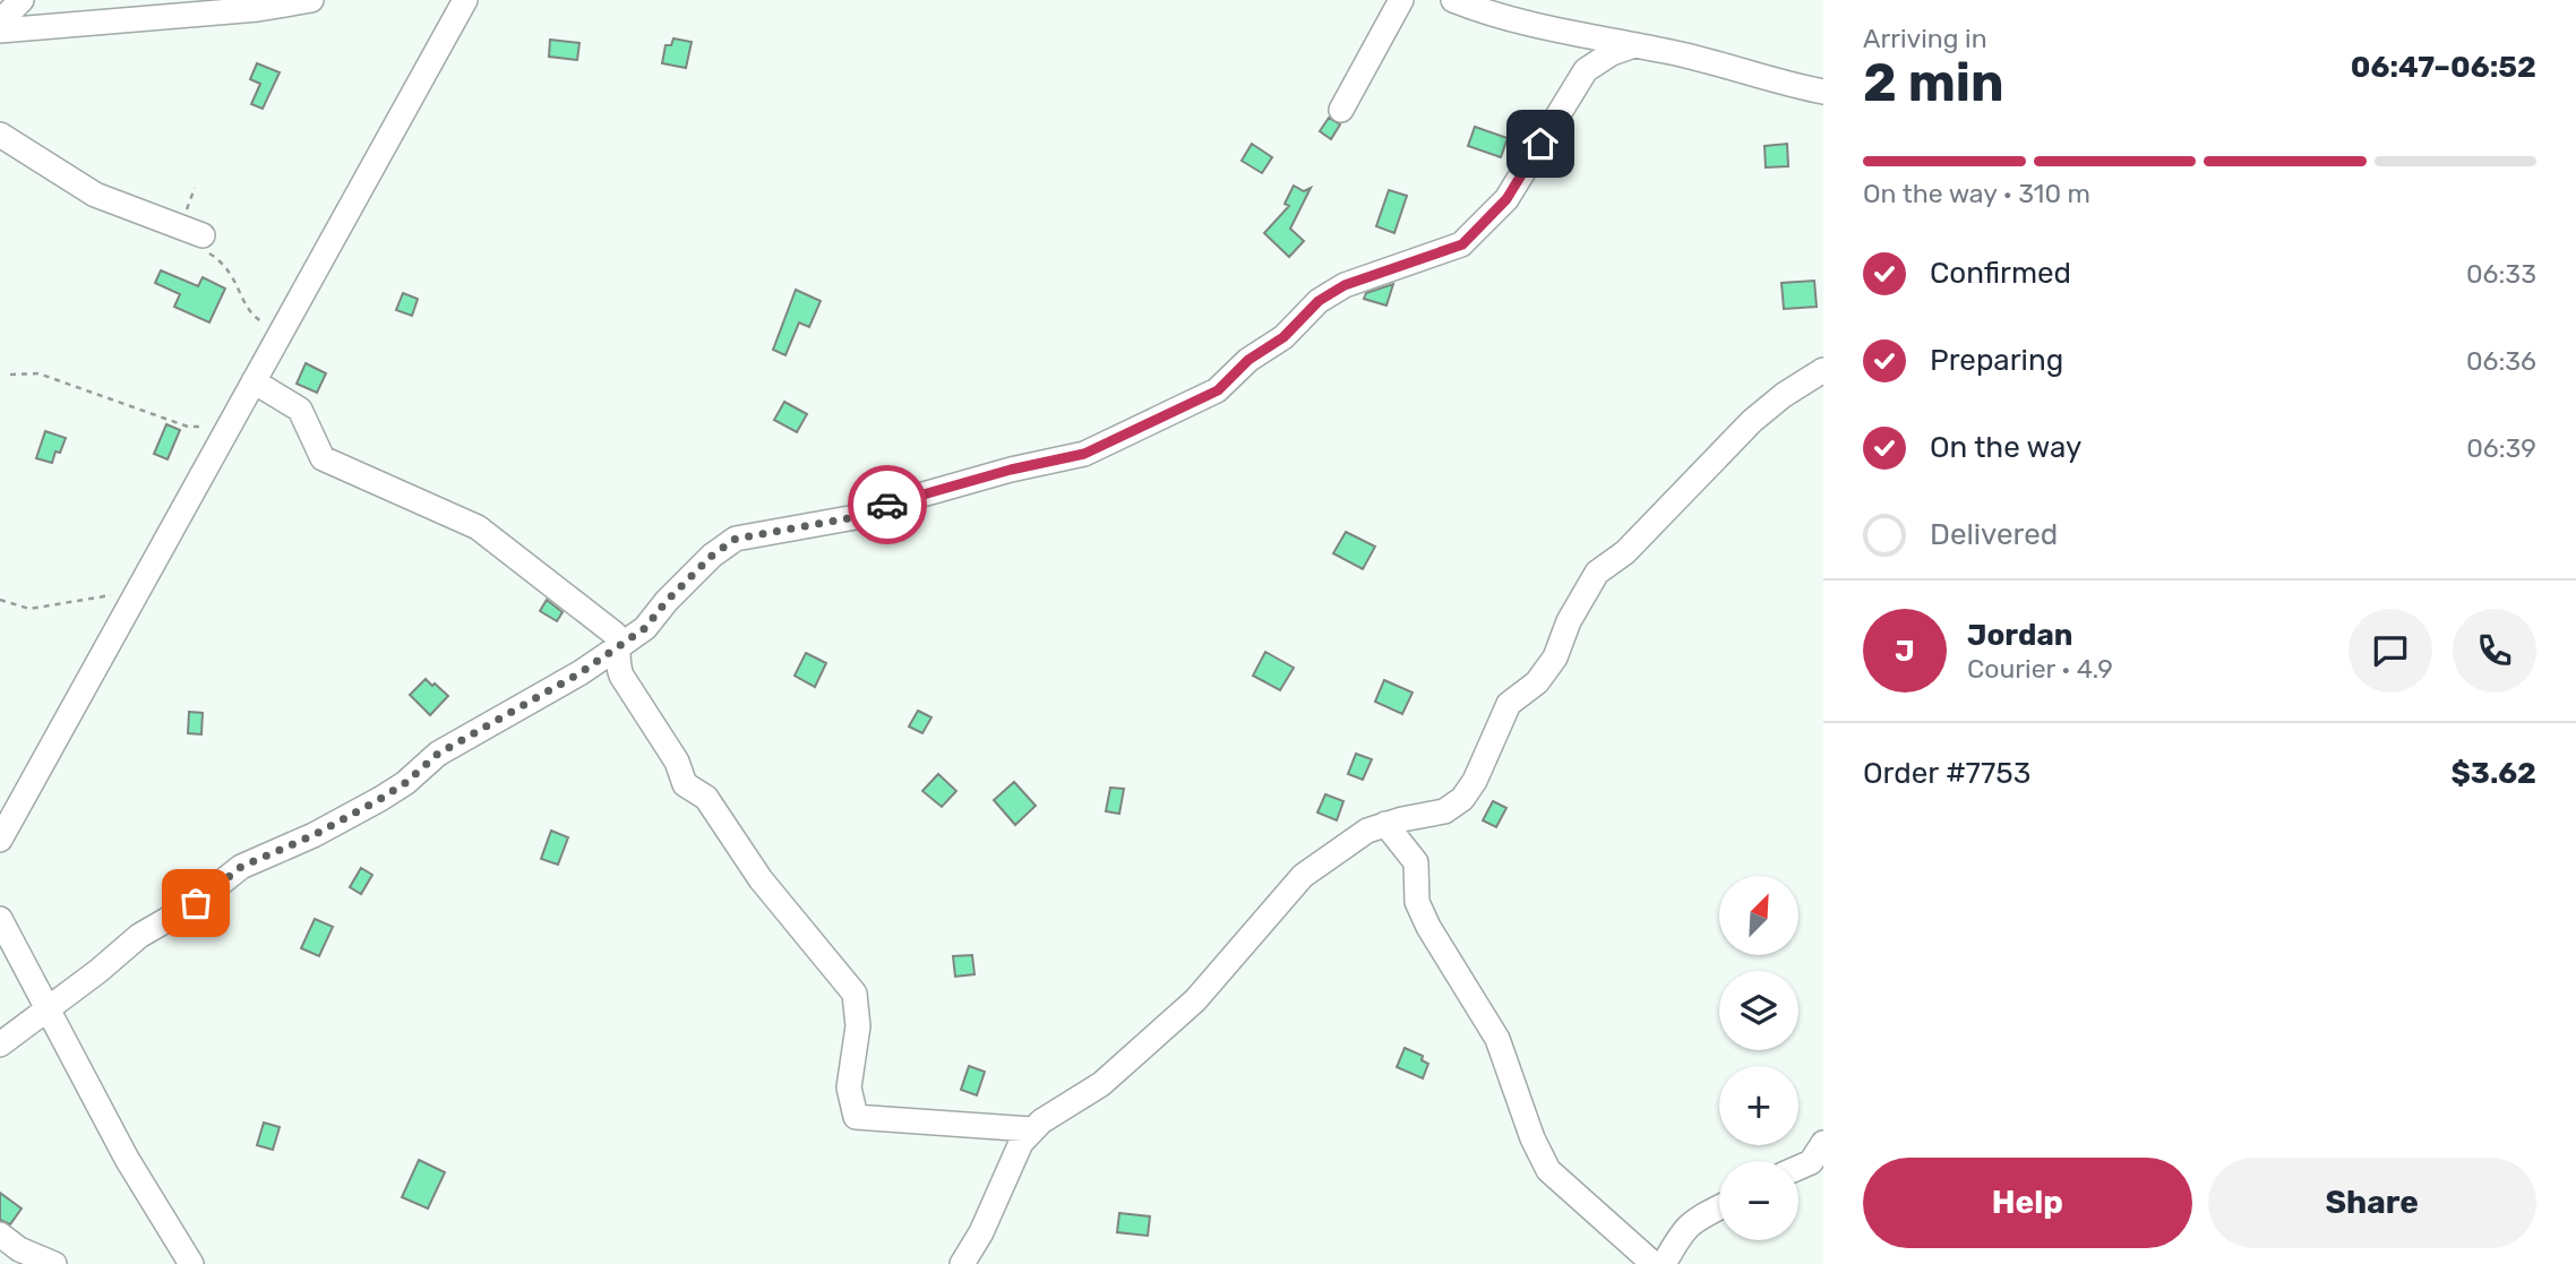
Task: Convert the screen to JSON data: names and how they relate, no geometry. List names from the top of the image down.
{
  "north": "top right",
  "page": {
    "heading": ["2 min", "Arriving in", "06:47–06:52"],
    "panel": [
      "Jordan",
      "Courier · 4.9",
      "Order #7753",
      "$3.62"
    ],
    "bar": "On the way · 310 m",
    "list": [
      ["Confirmed", "06:33"],
      ["Preparing", "06:36"],
      ["On the way", "06:39"],
      "Delivered"
    ],
    "round": "J",
    "map_buttons": ["+", "−"],
    "buttons": ["Help", "Share"]
  }
}
